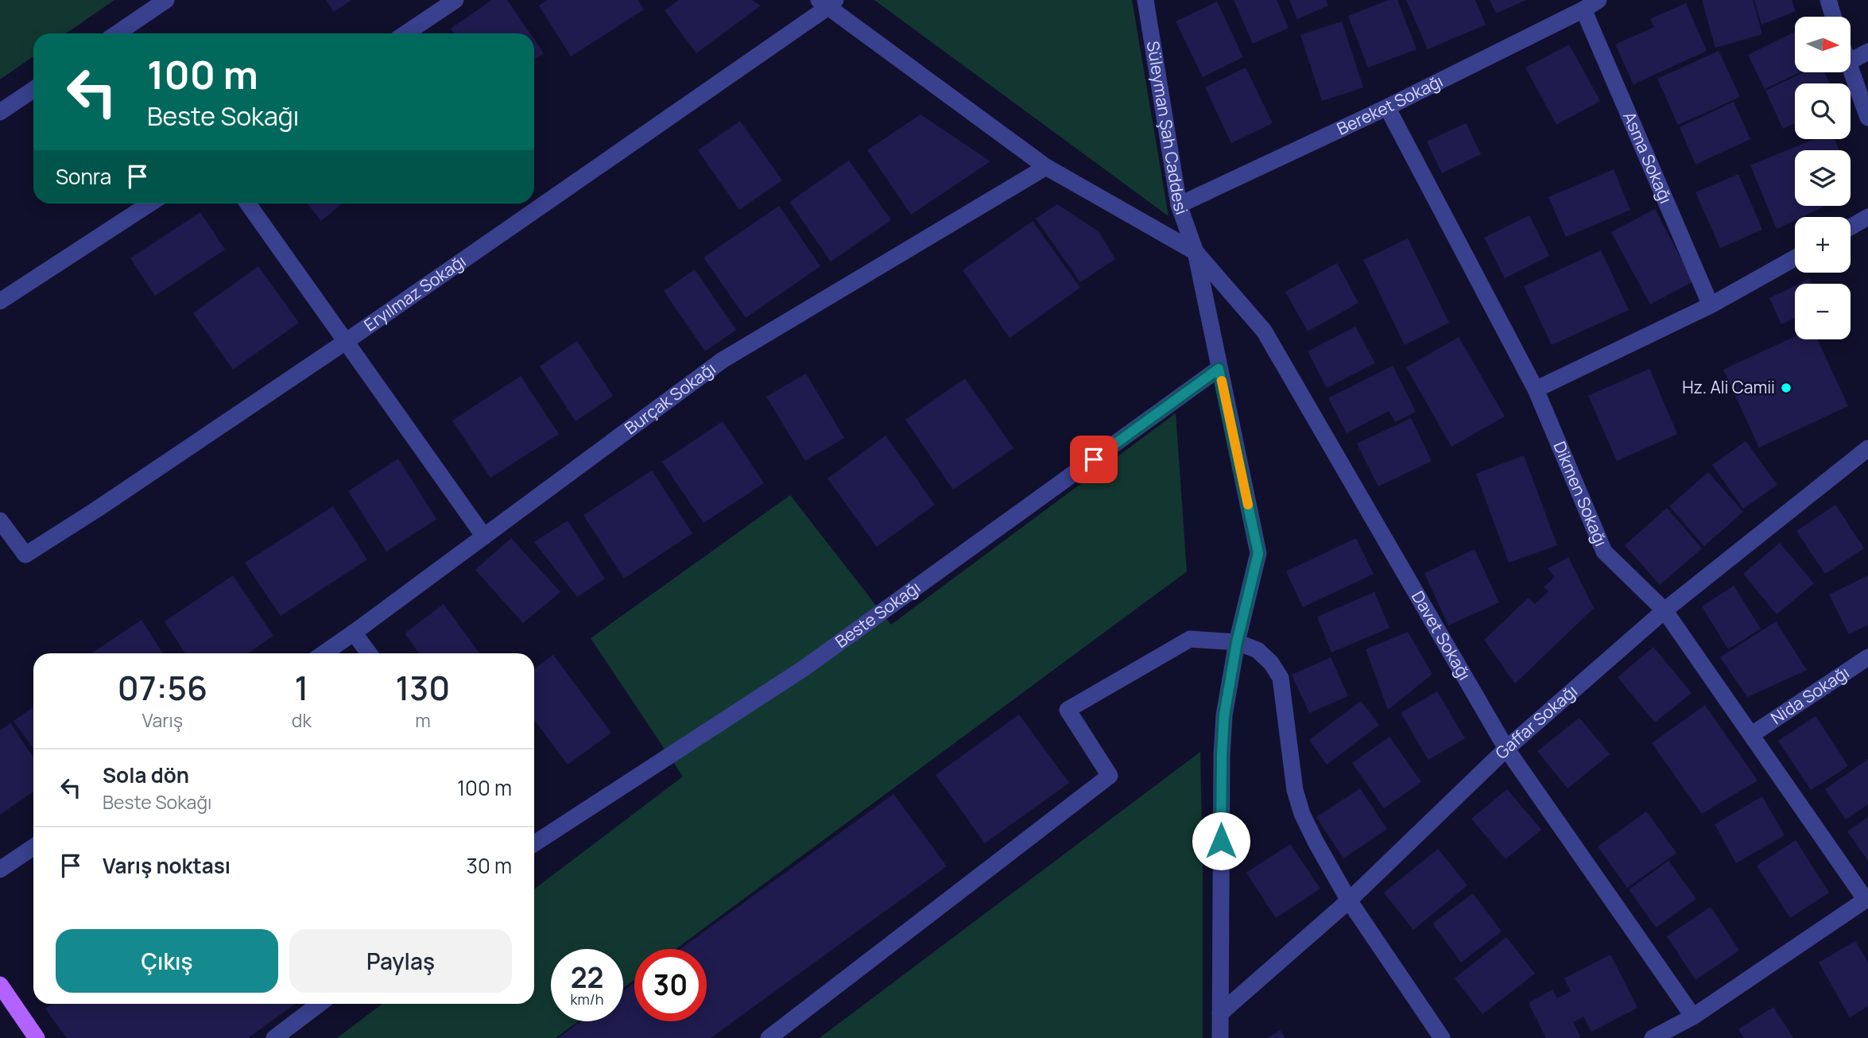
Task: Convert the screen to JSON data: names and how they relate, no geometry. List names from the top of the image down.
{
  "streets": {
    "street": [
      "Bereket Sokağı",
      "Süleyman Şah Caddesi",
      "Asma Sokağı",
      "Eryılmaz Sokağı",
      "Burçak Sokağı",
      "Dikmen Sokağı",
      "Beste Sokağı",
      "Davet Sokağı",
      "Nida Sokağı",
      "Gaffar Sokağı"
    ]
  },
  "crossings": [
    ["Bereket Sokağı", "Süleyman Şah Caddesi"],
    ["Bereket Sokağı", "Asma Sokağı"],
    ["Bereket Sokağı", "Dikmen Sokağı"],
    ["Süleyman Şah Caddesi", "Davet Sokağı"],
    ["Dikmen Sokağı", "Nida Sokağı"],
    ["Dikmen Sokağı", "Gaffar Sokağı"],
    ["Davet Sokağı", "Gaffar Sokağı"]
  ],
  "places": ["Hz. Ali Camii"],
  "north": "right",
  "page": {
    "map_buttons": ["+", "−"],
    "turn": ["100 m", "Beste Sokağı"],
    "then": "Sonra",
    "eta": [
      "07:56",
      "Varış",
      "1",
      "dk",
      "130",
      "m"
    ],
    "list": [
      {
        "name": "Sola dön",
        "note": "Beste Sokağı",
        "value": "100 m"
      },
      {
        "name": "Varış noktası",
        "value": "30 m"
      }
    ],
    "buttons": ["Çıkış", "Paylaş"],
    "speed": "22 km/h",
    "limit": "30"
  }
}
